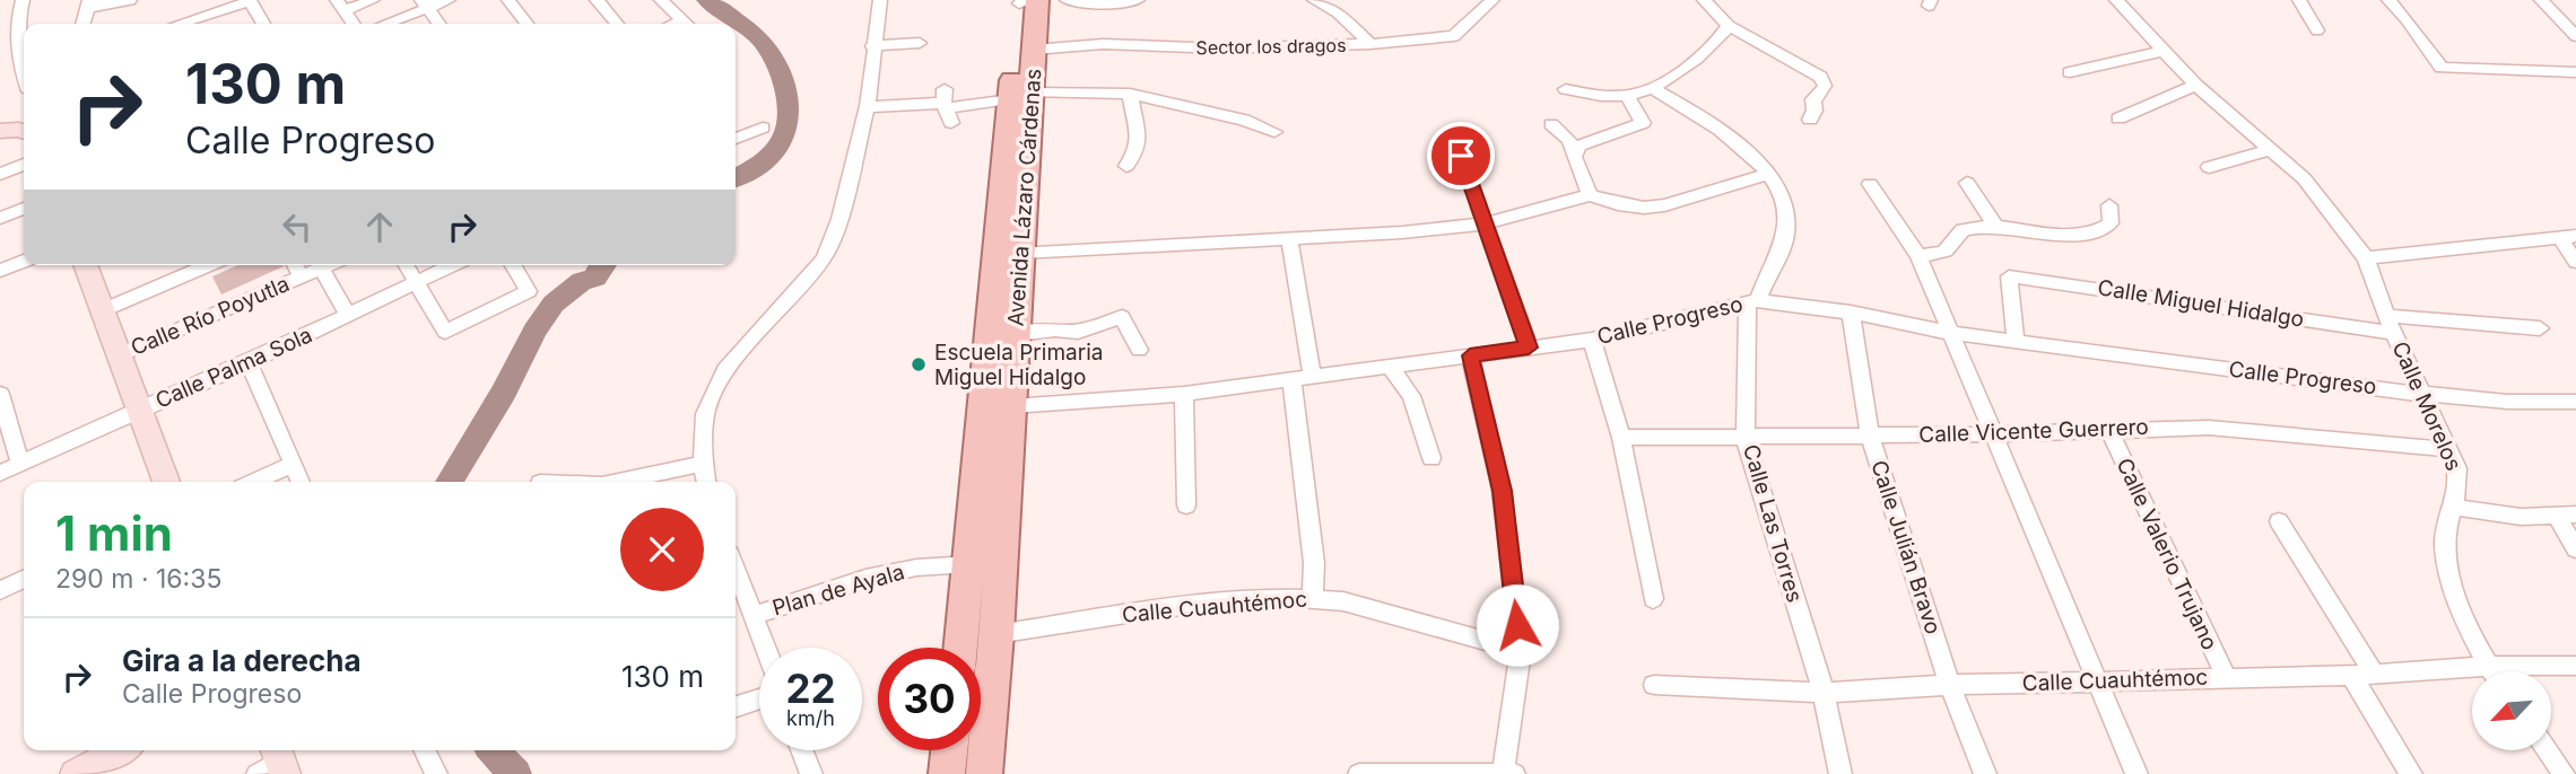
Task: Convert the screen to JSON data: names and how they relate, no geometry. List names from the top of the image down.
{
  "streets": {
    "main road": ["Avenida Lázaro Cárdenas"],
    "street": [
      "Sector los dragos",
      "Calle Miguel Hidalgo",
      "Calle Río Poyutla",
      "Calle Progreso",
      "Calle Palma Sola",
      "Calle Morelos",
      "Calle Vicente Guerrero",
      "Calle Las Torres",
      "Calle Julián Bravo",
      "Calle Valerio Trujano",
      "Plan de Ayala",
      "Calle Cuauhtémoc"
    ]
  },
  "crossings": [
    ["Sector los dragos", "Avenida Lázaro Cárdenas"],
    ["Avenida Lázaro Cárdenas", "Calle Progreso"],
    ["Avenida Lázaro Cárdenas", "Plan de Ayala"],
    ["Avenida Lázaro Cárdenas", "Calle Cuauhtémoc"],
    ["Calle Miguel Hidalgo", "Calle Progreso"],
    ["Calle Miguel Hidalgo", "Calle Morelos"],
    ["Calle Progreso", "Calle Morelos"],
    ["Calle Progreso", "Calle Las Torres"],
    ["Calle Progreso", "Calle Julián Bravo"],
    ["Calle Morelos", "Calle Vicente Guerrero"],
    ["Calle Morelos", "Calle Cuauhtémoc"],
    ["Calle Vicente Guerrero", "Calle Las Torres"],
    ["Calle Vicente Guerrero", "Calle Julián Bravo"],
    ["Calle Vicente Guerrero", "Calle Valerio Trujano"],
    ["Calle Las Torres", "Calle Cuauhtémoc"],
    ["Calle Julián Bravo", "Calle Cuauhtémoc"],
    ["Calle Valerio Trujano", "Calle Cuauhtémoc"]
  ],
  "places": ["Escuela Primaria Miguel Hidalgo"],
  "north": "bottom left",
  "page": {
    "turn": ["130 m", "Calle Progreso"],
    "heading": ["1 min", "290 m · 16:35"],
    "list": [
      {
        "name": "Gira a la derecha",
        "note": "Calle Progreso",
        "value": "130 m"
      }
    ],
    "speed": "22 km/h",
    "limit": "30"
  }
}
